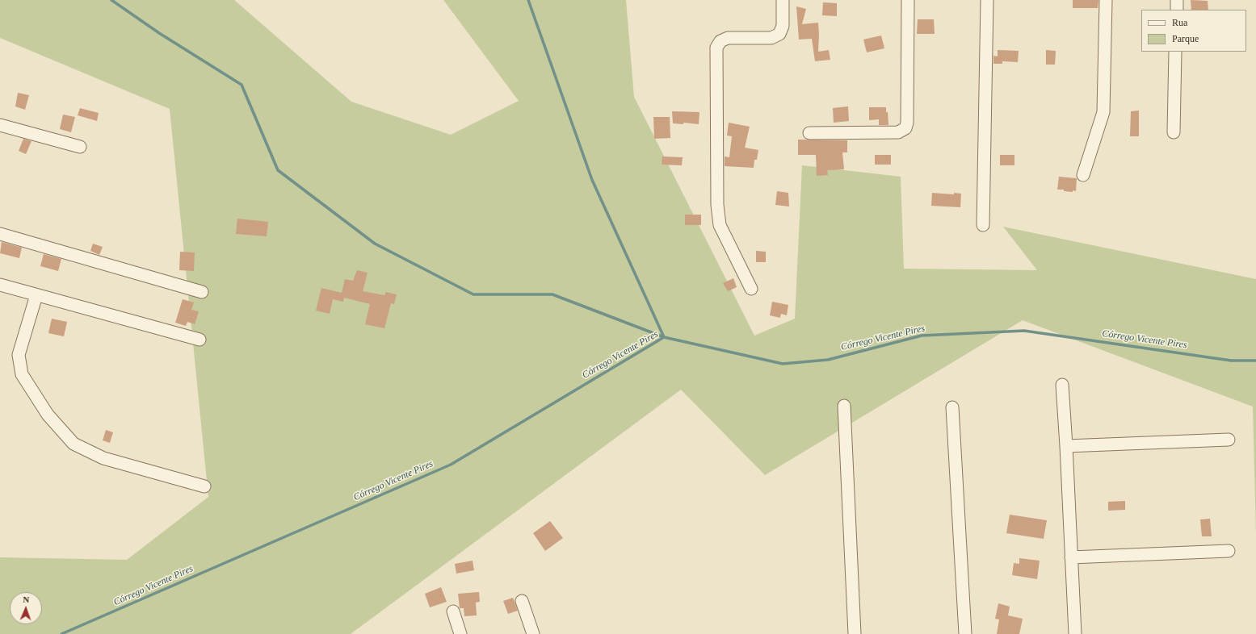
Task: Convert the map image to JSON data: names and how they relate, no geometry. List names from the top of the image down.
{
  "water": ["Córrego Vicente Pires"],
  "legend": ["Rua", "Parque"],
  "north": "top"
}
